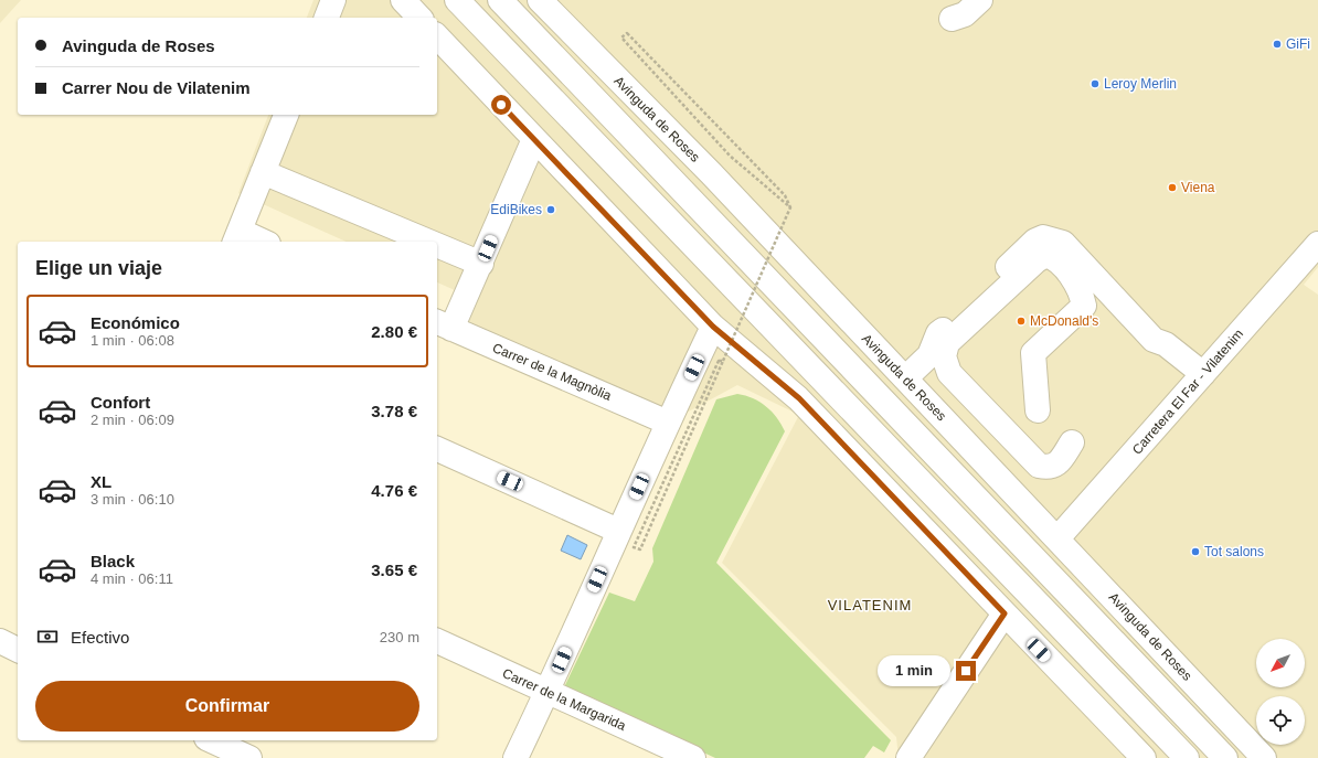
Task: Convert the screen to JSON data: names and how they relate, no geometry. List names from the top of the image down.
{
  "streets": {
    "main road": [
      "Avinguda de Roses",
      "Carrer de la Magnòlia",
      "Carretera El Far - Vilatenim",
      "Carrer de la Margarida"
    ]
  },
  "crossings": [
    ["Avinguda de Roses", "Carretera El Far - Vilatenim"]
  ],
  "districts": ["VILATENIM"],
  "places": [
    "GiFi",
    "Leroy Merlin",
    "Viena",
    "EdiBikes",
    "McDonald's",
    "Tot salons"
  ],
  "north": "bottom left",
  "page": {
    "banner": ["Avinguda de Roses", "Carrer Nou de Vilatenim"],
    "heading": "Elige un viaje",
    "list": [
      {
        "name": "Económico",
        "note": "1 min · 06:08",
        "value": "2.80 €"
      },
      {
        "name": "Confort",
        "note": "2 min · 06:09",
        "value": "3.78 €"
      },
      {
        "name": "XL",
        "note": "3 min · 06:10",
        "value": "4.76 €"
      },
      {
        "name": "Black",
        "note": "4 min · 06:11",
        "value": "3.65 €"
      }
    ],
    "pay": ["Efectivo", "230 m"],
    "bubble": "1 min",
    "buttons": "Confirmar"
  }
}
